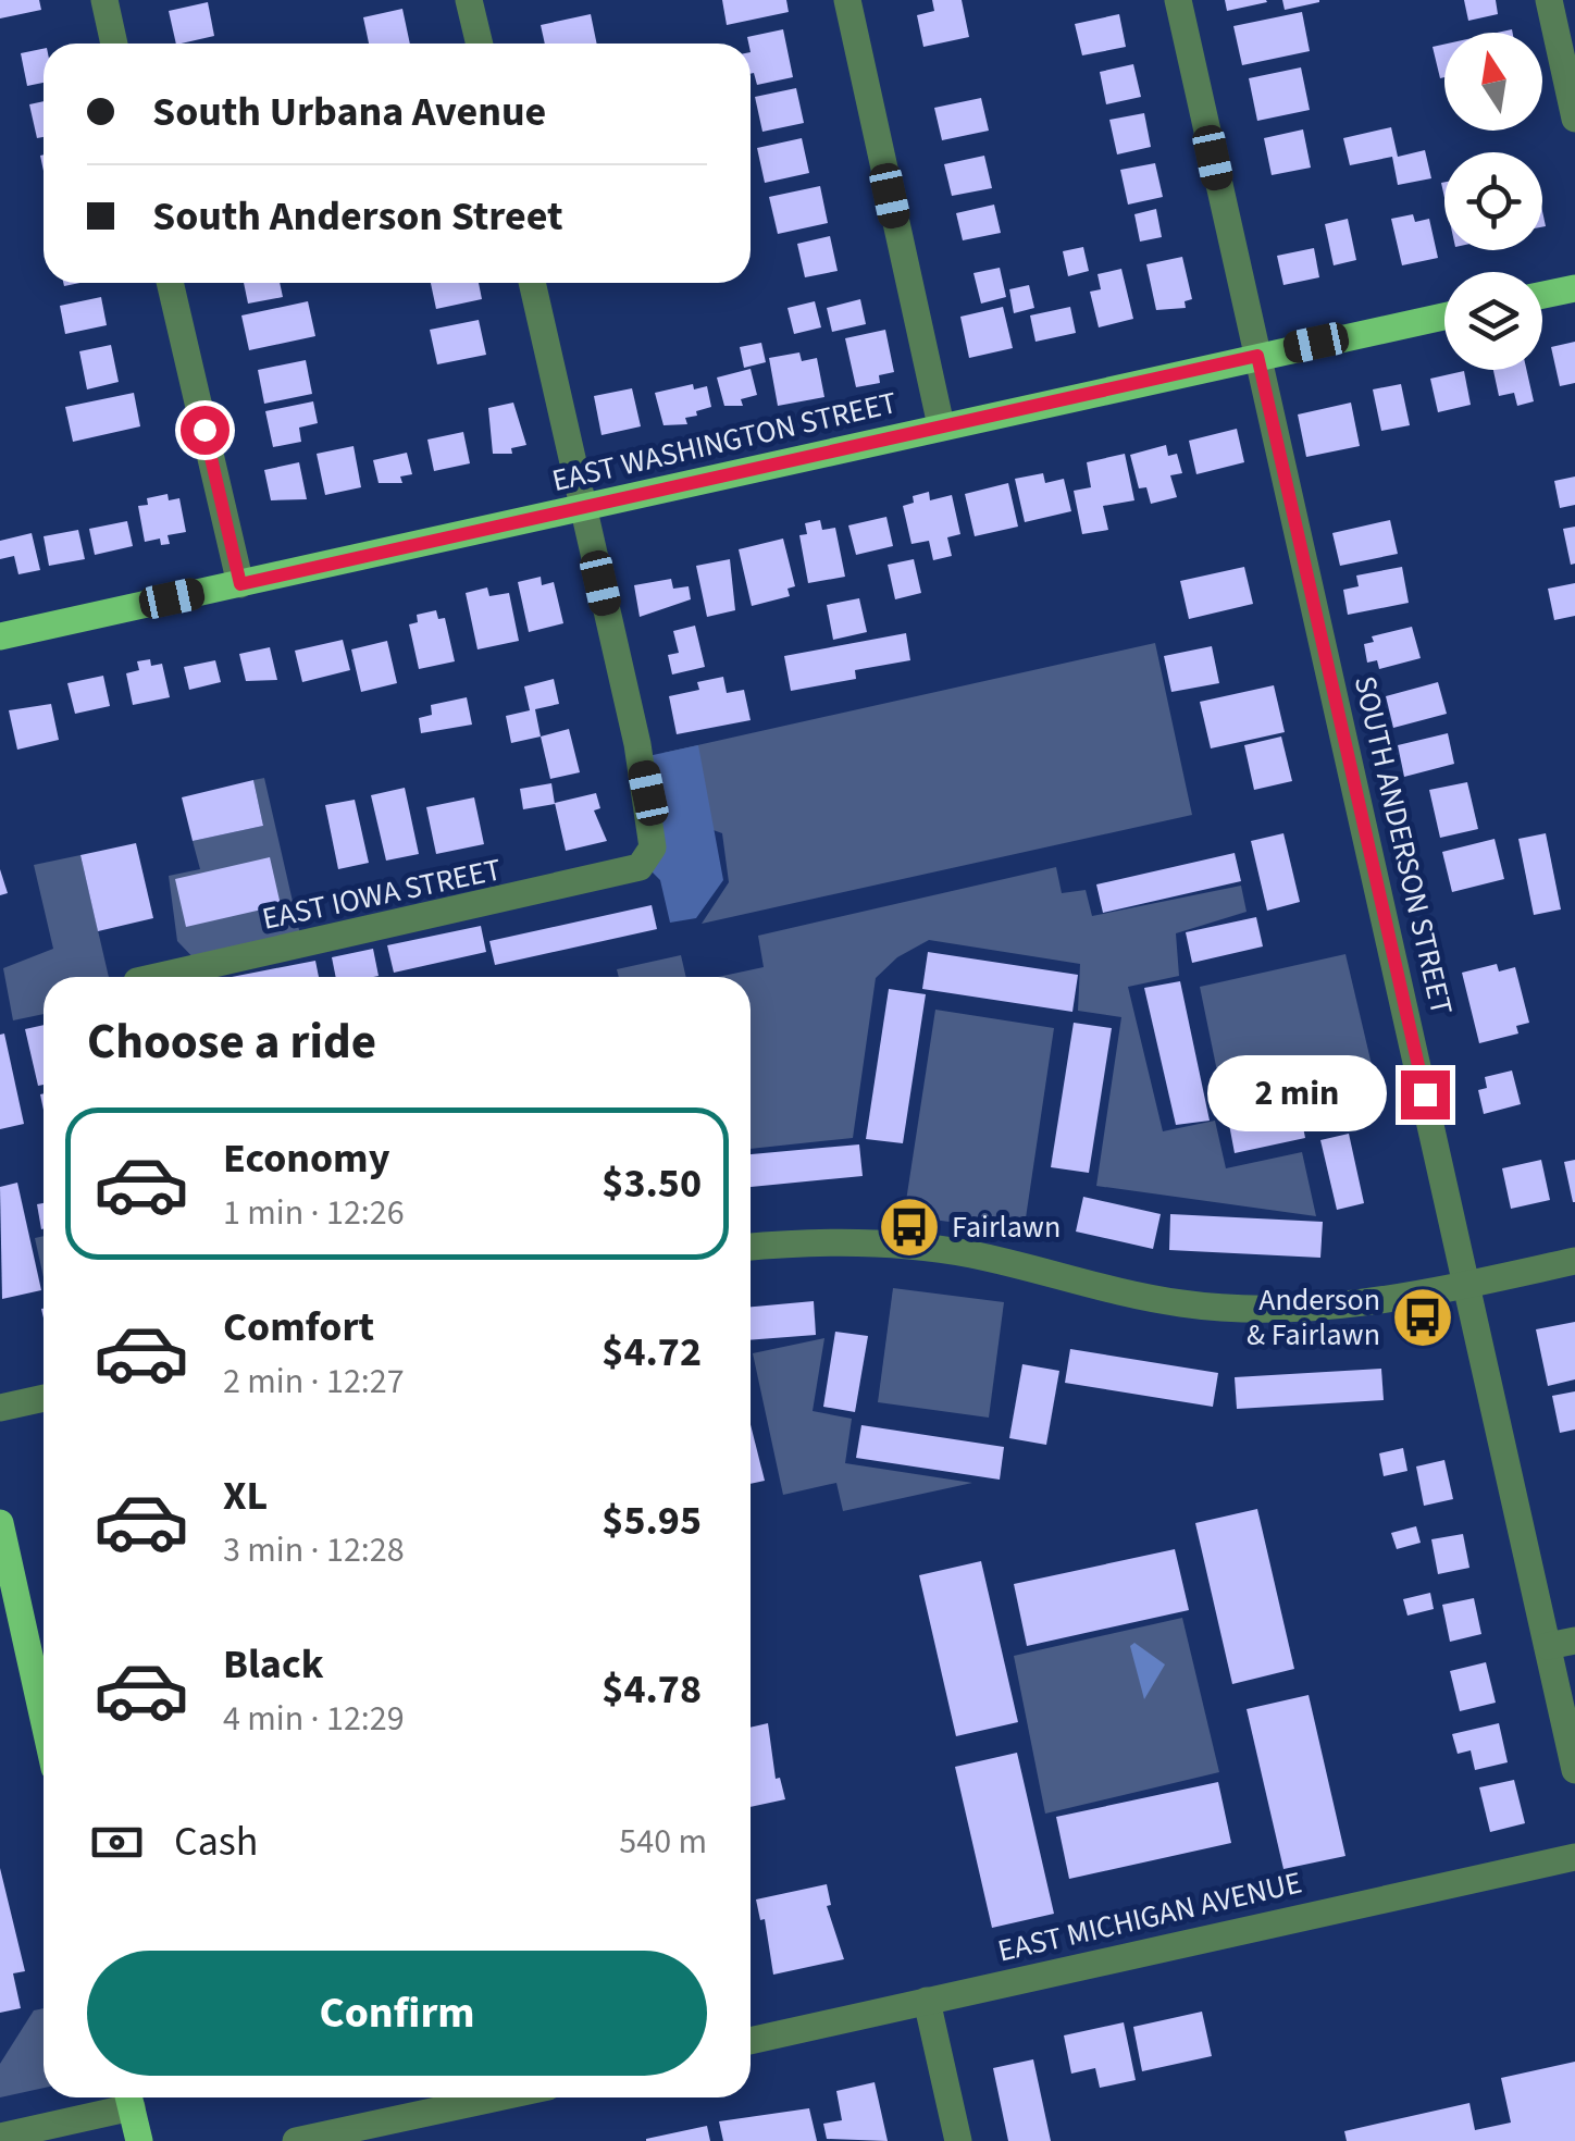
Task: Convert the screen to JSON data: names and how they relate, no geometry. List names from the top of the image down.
{
  "streets": {
    "main road": ["EAST WASHINGTON STREET"],
    "street": ["SOUTH ANDERSON STREET", "EAST IOWA STREET", "EAST MICHIGAN AVENUE"]
  },
  "crossings": [
    ["EAST WASHINGTON STREET", "SOUTH ANDERSON STREET"],
    ["EAST WASHINGTON STREET", "EAST IOWA STREET"]
  ],
  "places": {
    "bus stop": ["Fairlawn", "Anderson & Fairlawn"]
  },
  "north": "top",
  "page": {
    "banner": ["South Urbana Avenue", "South Anderson Street"],
    "heading": "Choose a ride",
    "bubble": "2 min",
    "list": [
      {
        "name": "Economy",
        "note": "1 min · 12:26",
        "value": "$3.50"
      },
      {
        "name": "Comfort",
        "note": "2 min · 12:27",
        "value": "$4.72"
      },
      {
        "name": "XL",
        "note": "3 min · 12:28",
        "value": "$5.95"
      },
      {
        "name": "Black",
        "note": "4 min · 12:29",
        "value": "$4.78"
      }
    ],
    "pay": ["Cash", "540 m"],
    "buttons": "Confirm"
  }
}
